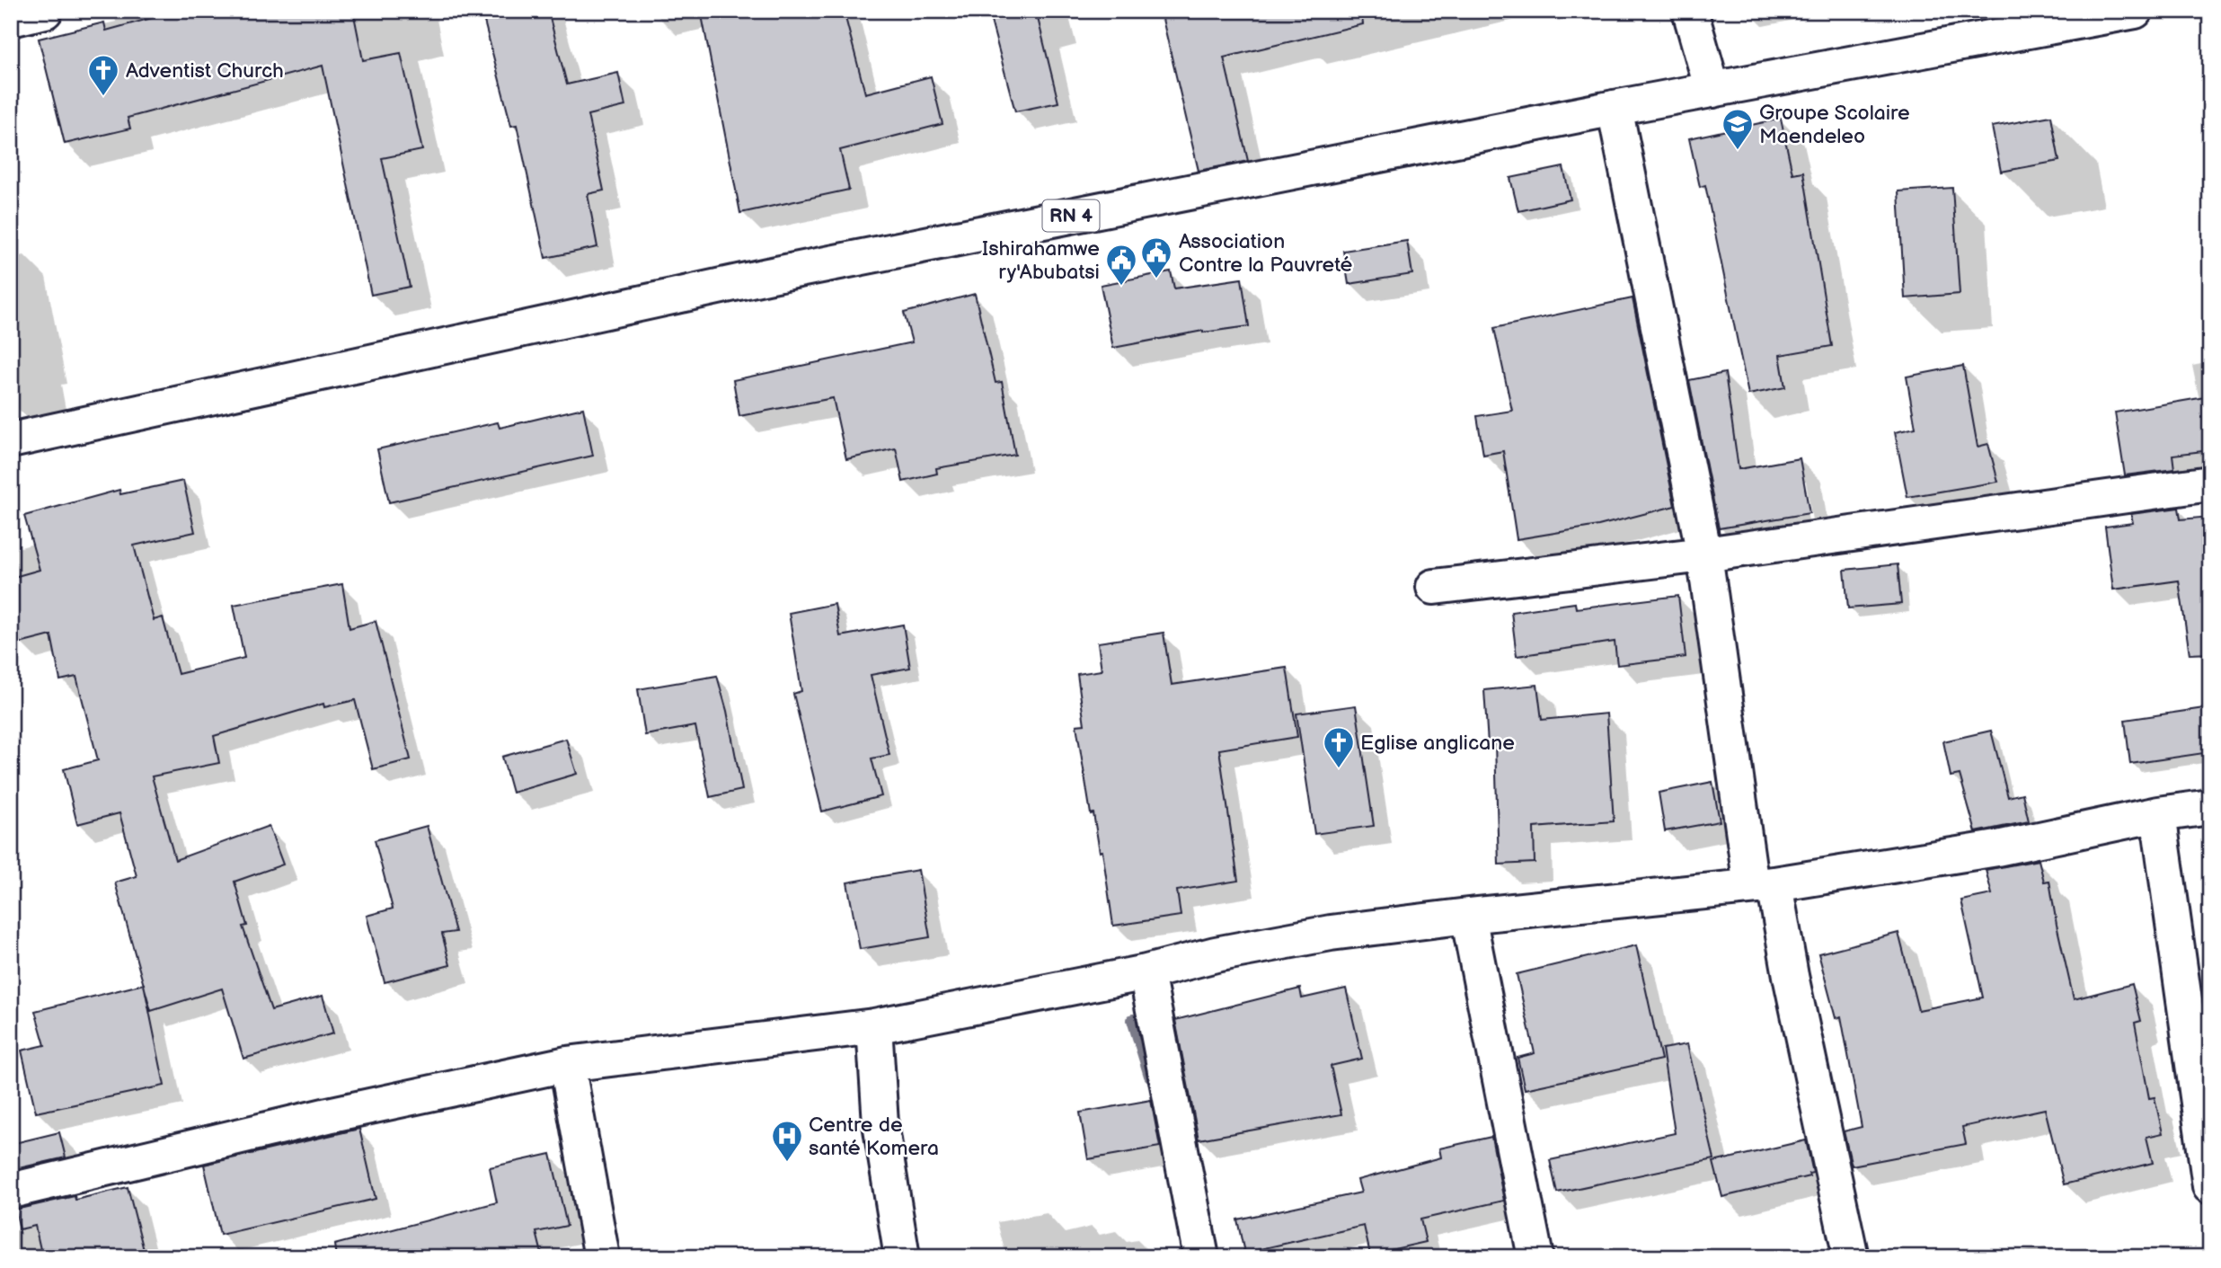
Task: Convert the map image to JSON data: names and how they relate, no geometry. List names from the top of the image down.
{
  "streets": {
    "street": ["RN 4"]
  },
  "places": {
    "church": ["Adventist Church", "Eglise anglicane"],
    "school or university": ["Groupe Scolaire Maendeleo"],
    "public building": ["Association Contre la Pauvreté", "Ishirahamwe ry'Abubatsi"],
    "hospital": ["Centre de santé Komera"]
  }
}
